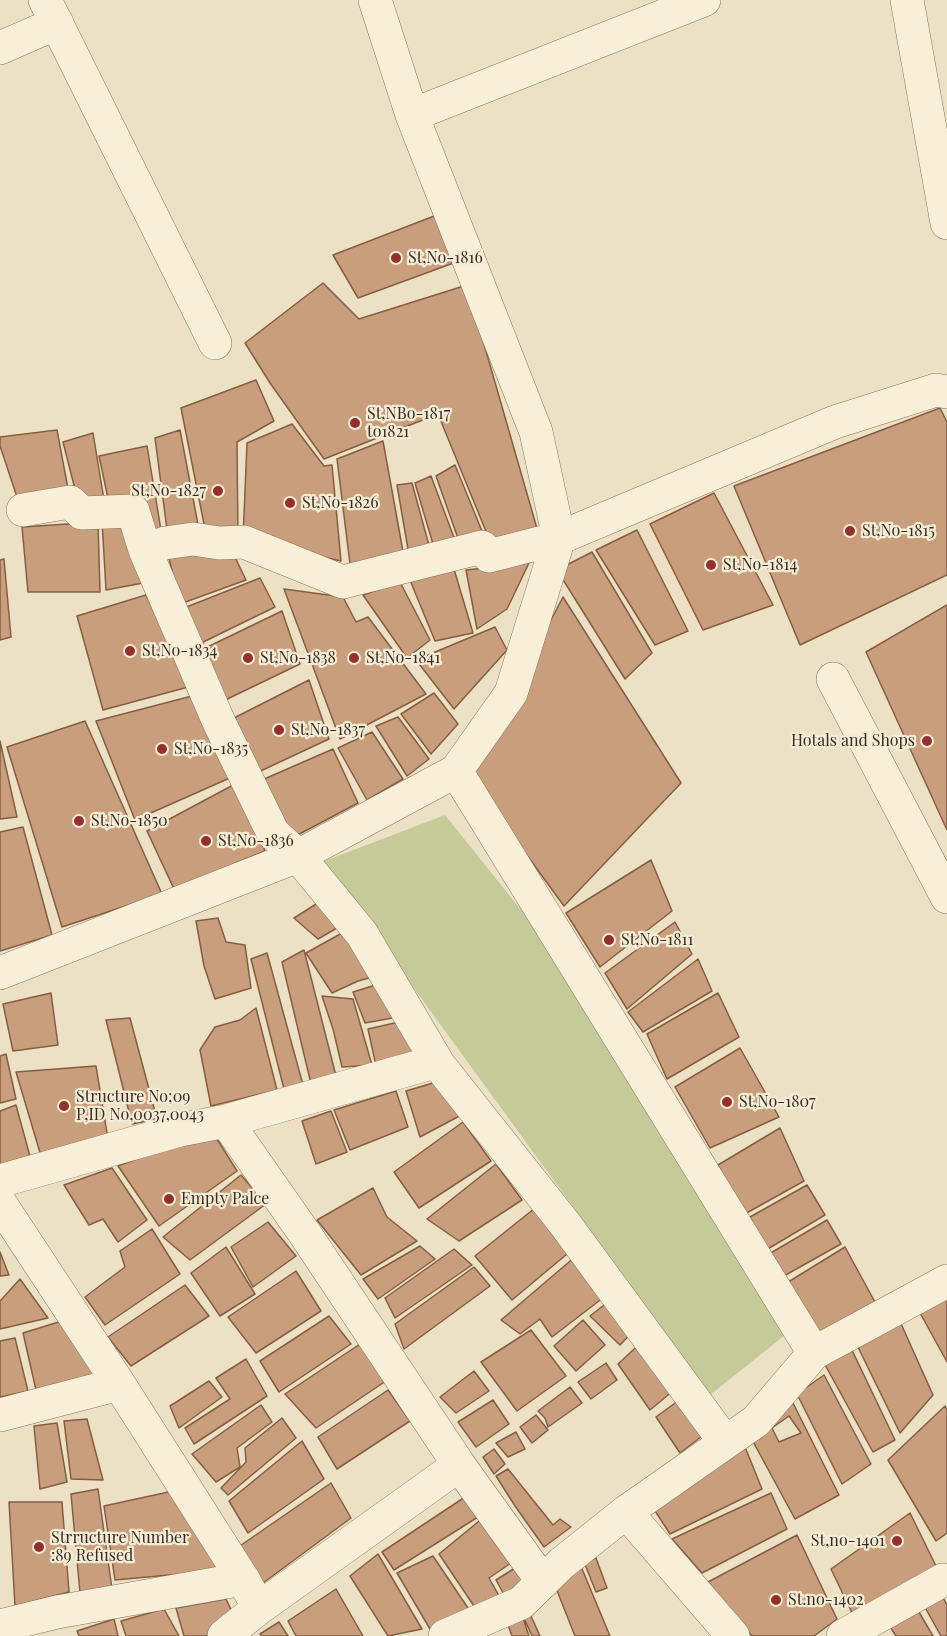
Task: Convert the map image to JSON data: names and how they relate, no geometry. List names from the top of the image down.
{
  "places": [
    "St,No-1816",
    "St,NBo-1817 to1821",
    "St,No-1827",
    "St,No-1826",
    "St,No-1815",
    "St,No-1814",
    "St,No-1834",
    "St,No-1838",
    "St,No-1841",
    "St,No-1837",
    "Hotals and Shops",
    "St,No-1835",
    "St,No-1850",
    "St,No-1836",
    "St,No-1811",
    "St,No-1807",
    "Structure No;09 P,ID No,0037,0043",
    "Empty Palce",
    "St,no-1401",
    "Strructure Number :89 Refused",
    "St.no-1402"
  ]
}
